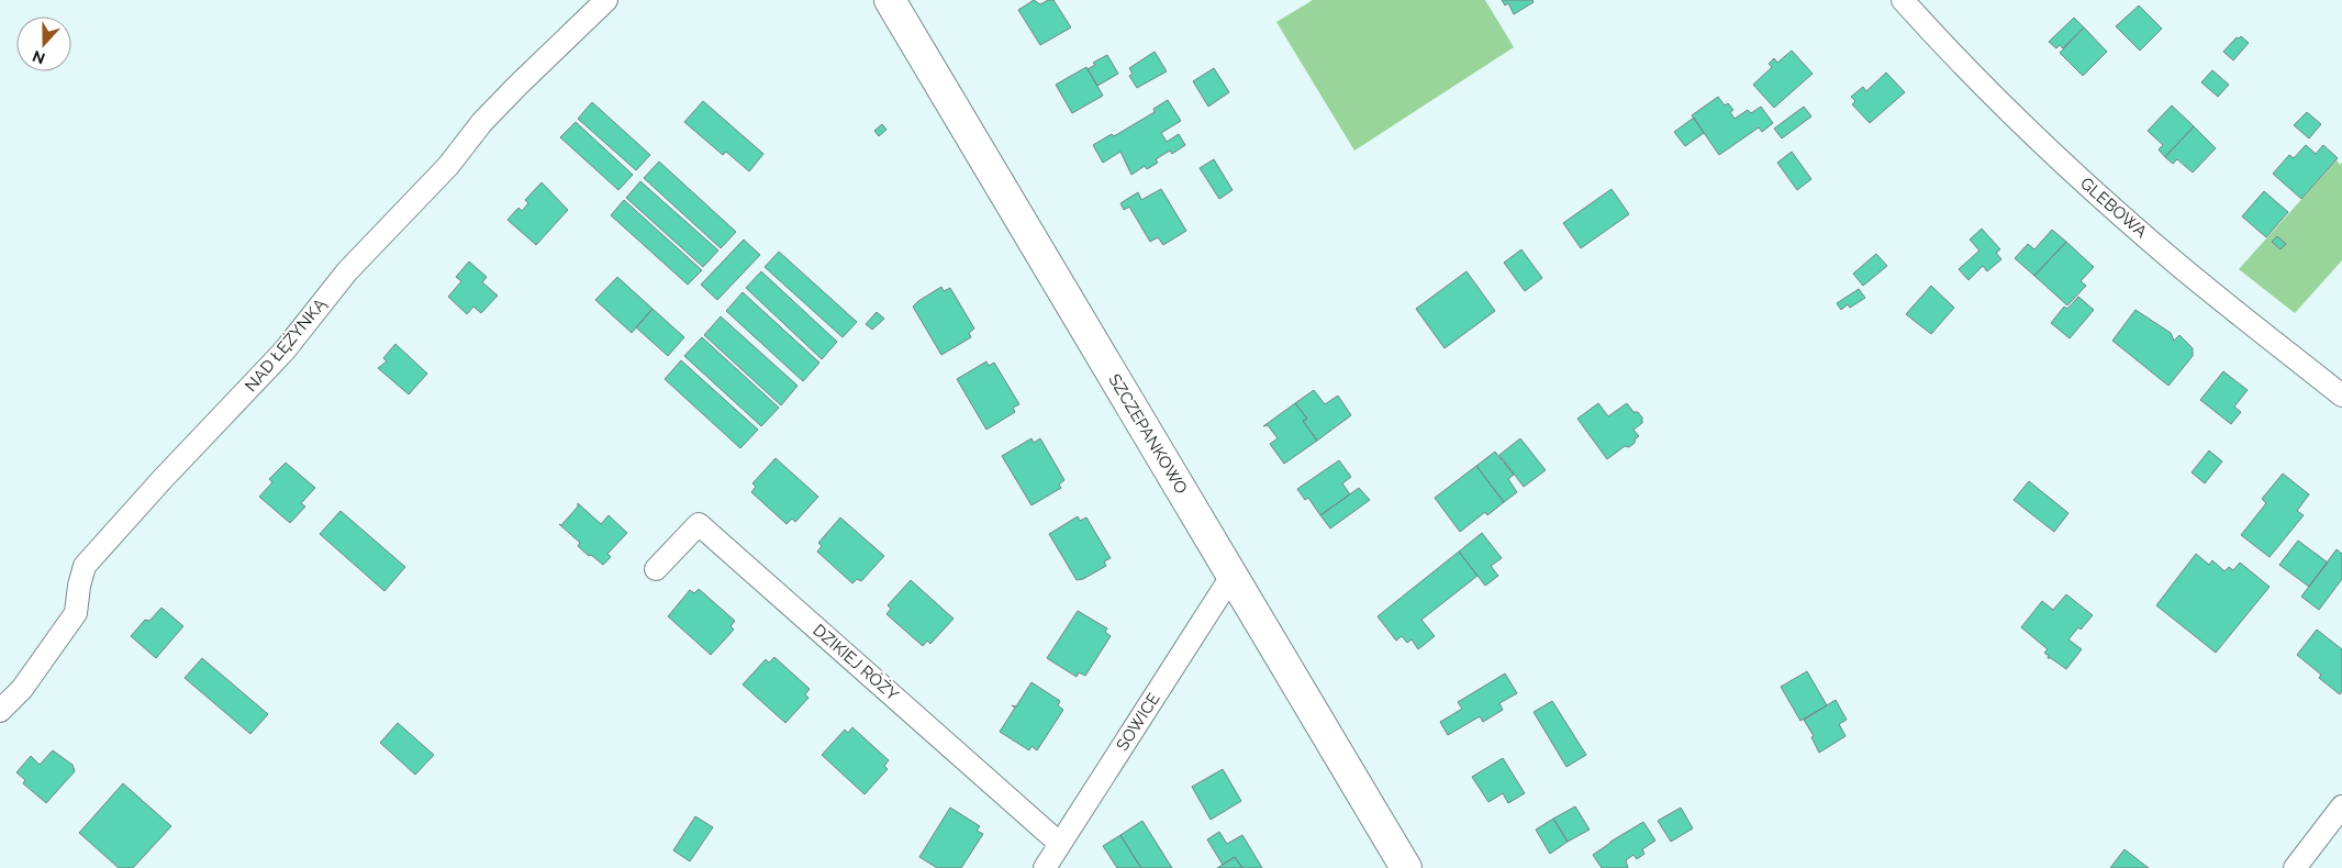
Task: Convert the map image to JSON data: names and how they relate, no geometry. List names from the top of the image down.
{
  "streets": {
    "street": [
      "GLEBOWA",
      "NAD ŁĘŻYNKĄ",
      "SZCZEPANKOWO",
      "DZIKIEJ RÓŻY",
      "SOWICE"
    ]
  },
  "crossings": [
    ["SZCZEPANKOWO", "SOWICE"],
    ["DZIKIEJ RÓŻY", "SOWICE"]
  ],
  "north": "bottom"
}
